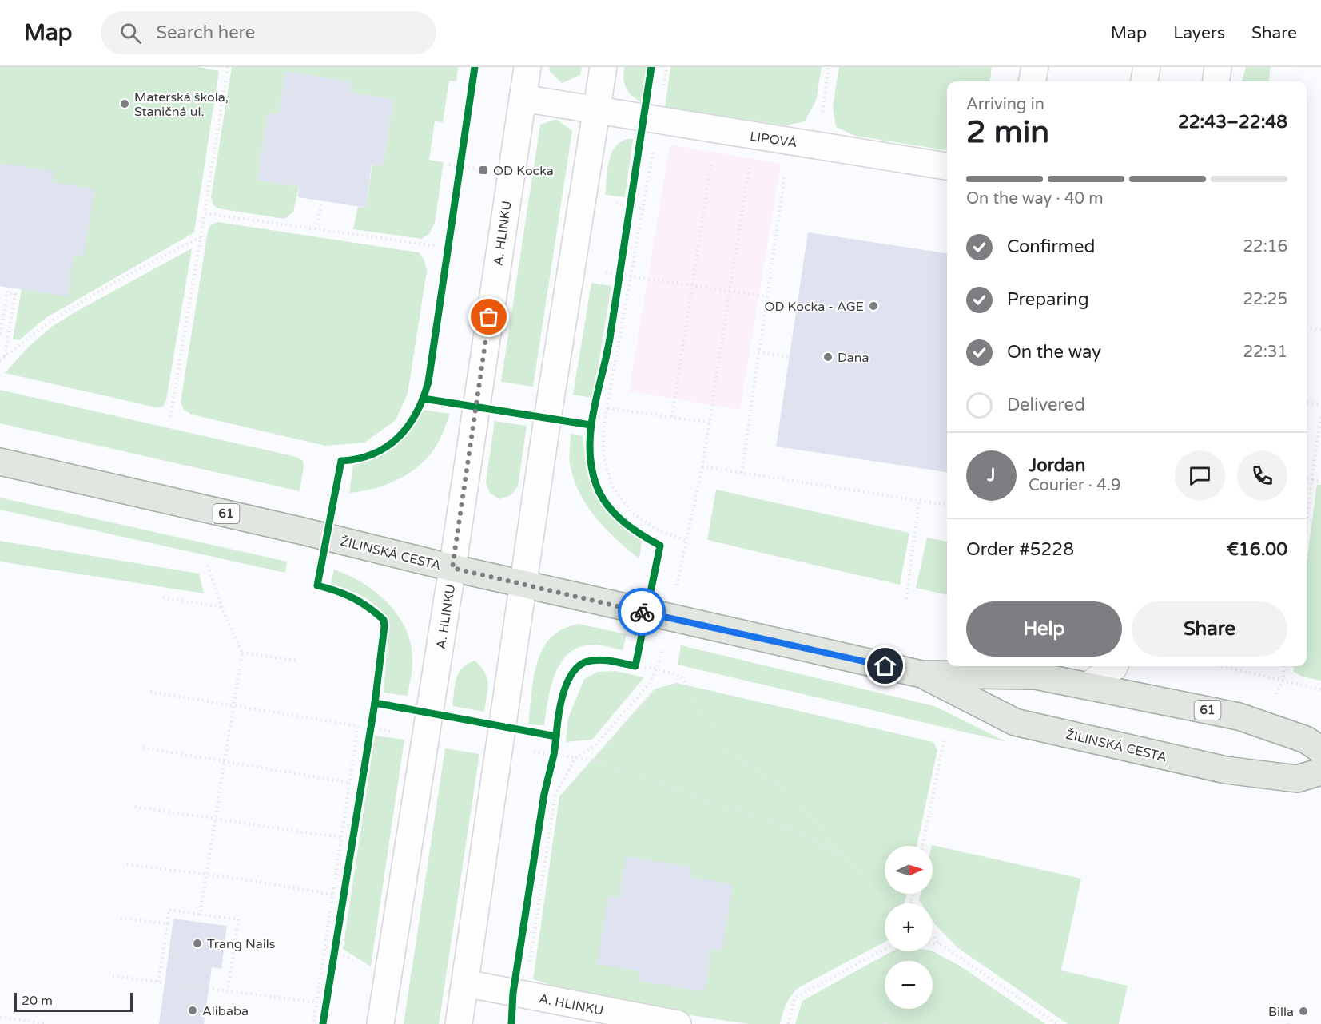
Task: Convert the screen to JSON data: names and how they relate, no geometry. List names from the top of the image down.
{
  "streets": {
    "main road": ["61", "ŽILINSKÁ CESTA"],
    "street": ["LIPOVÁ", "A. HLINKU"]
  },
  "crossings": [
    ["LIPOVÁ", "A. HLINKU"],
    ["A. HLINKU", "ŽILINSKÁ CESTA"]
  ],
  "places": {
    "other": [
      "Materská škola, Staničná ul.",
      "OD Kocka - AGE",
      "Dana",
      "Trang Nails",
      "Alibaba",
      "Billa"
    ],
    "transit": ["OD Kocka"]
  },
  "scale_bar": "20 m",
  "north": "right",
  "page": {
    "header": "Map",
    "search": "Search here",
    "nav": ["Map", "Layers", "Share"],
    "heading": ["2 min", "Arriving in", "22:43–22:48"],
    "panel": [
      "Jordan",
      "Courier · 4.9",
      "Order #5228",
      "€16.00"
    ],
    "bar": "On the way · 40 m",
    "list": [
      ["Confirmed", "22:16"],
      ["Preparing", "22:25"],
      ["On the way", "22:31"],
      "Delivered"
    ],
    "round": "J",
    "buttons": ["Help", "Share"],
    "map_buttons": ["+", "−"],
    "scale": "20 m"
  }
}
